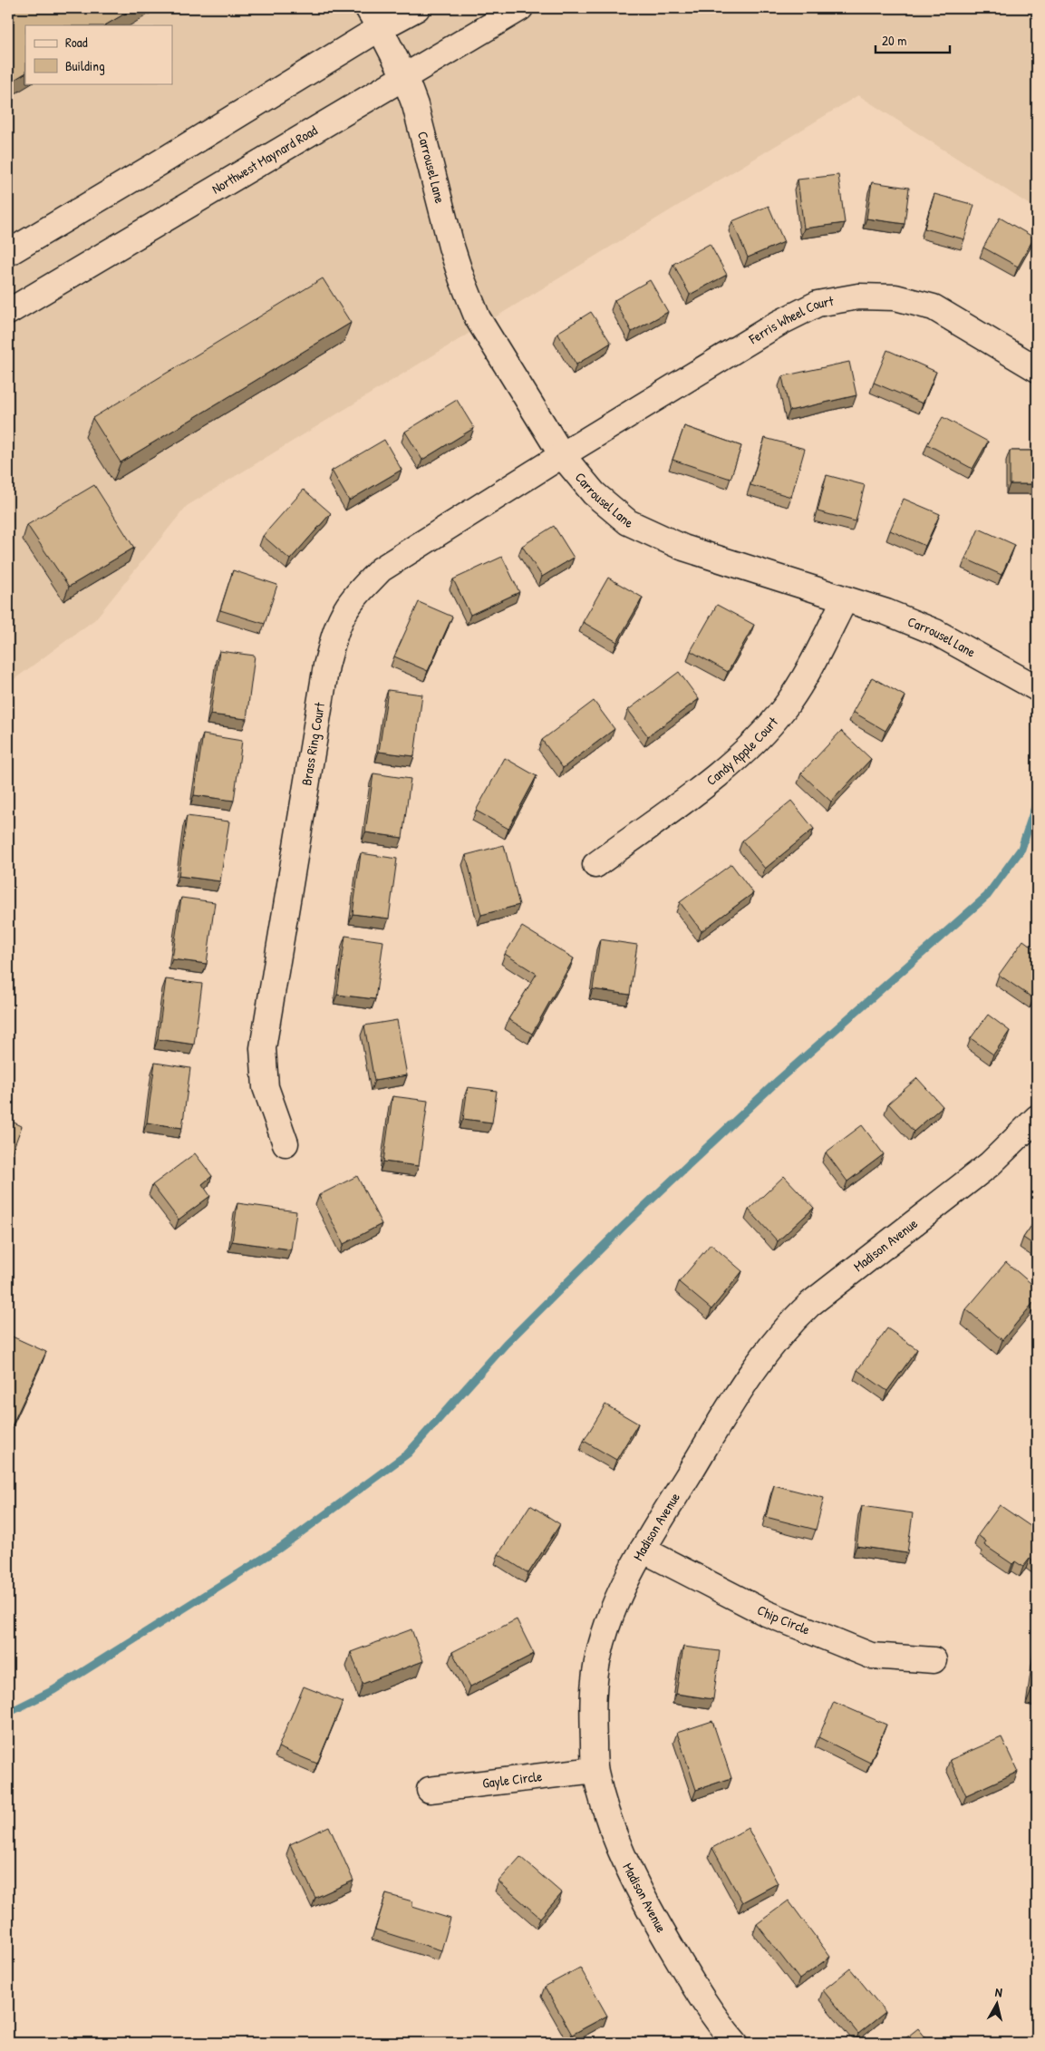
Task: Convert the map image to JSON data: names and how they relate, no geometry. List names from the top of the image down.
{
  "streets": {
    "street": [
      "Northwest Maynard Road",
      "Carrousel Lane",
      "Ferris Wheel Court",
      "Brass Ring Court",
      "Candy Apple Court",
      "Madison Avenue",
      "Chip Circle",
      "Gayle Circle"
    ]
  },
  "crossings": [
    ["Northwest Maynard Road", "Carrousel Lane"],
    ["Carrousel Lane", "Ferris Wheel Court"],
    ["Carrousel Lane", "Brass Ring Court"],
    ["Carrousel Lane", "Candy Apple Court"],
    ["Ferris Wheel Court", "Brass Ring Court"],
    ["Madison Avenue", "Chip Circle"],
    ["Madison Avenue", "Gayle Circle"]
  ],
  "legend": ["Road", "Building"],
  "scale_bar": "20 m",
  "north": "top"
}
